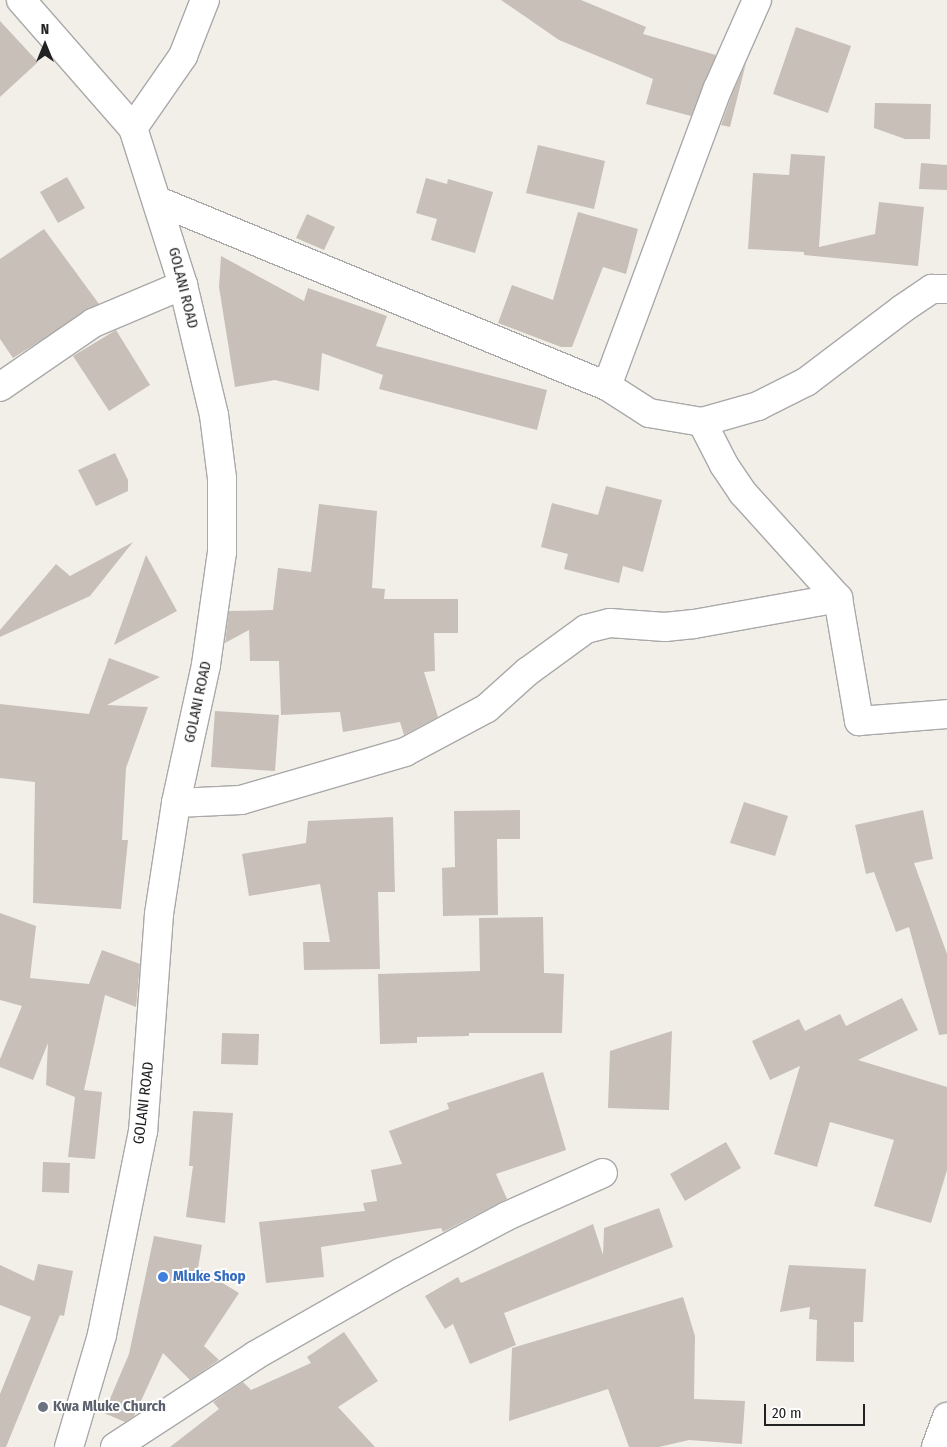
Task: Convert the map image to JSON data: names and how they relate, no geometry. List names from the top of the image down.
{
  "streets": {
    "street": ["GOLANI ROAD"]
  },
  "places": ["Mluke Shop", "Kwa Mluke Church"],
  "scale_bar": "20 m",
  "north": "top"
}
